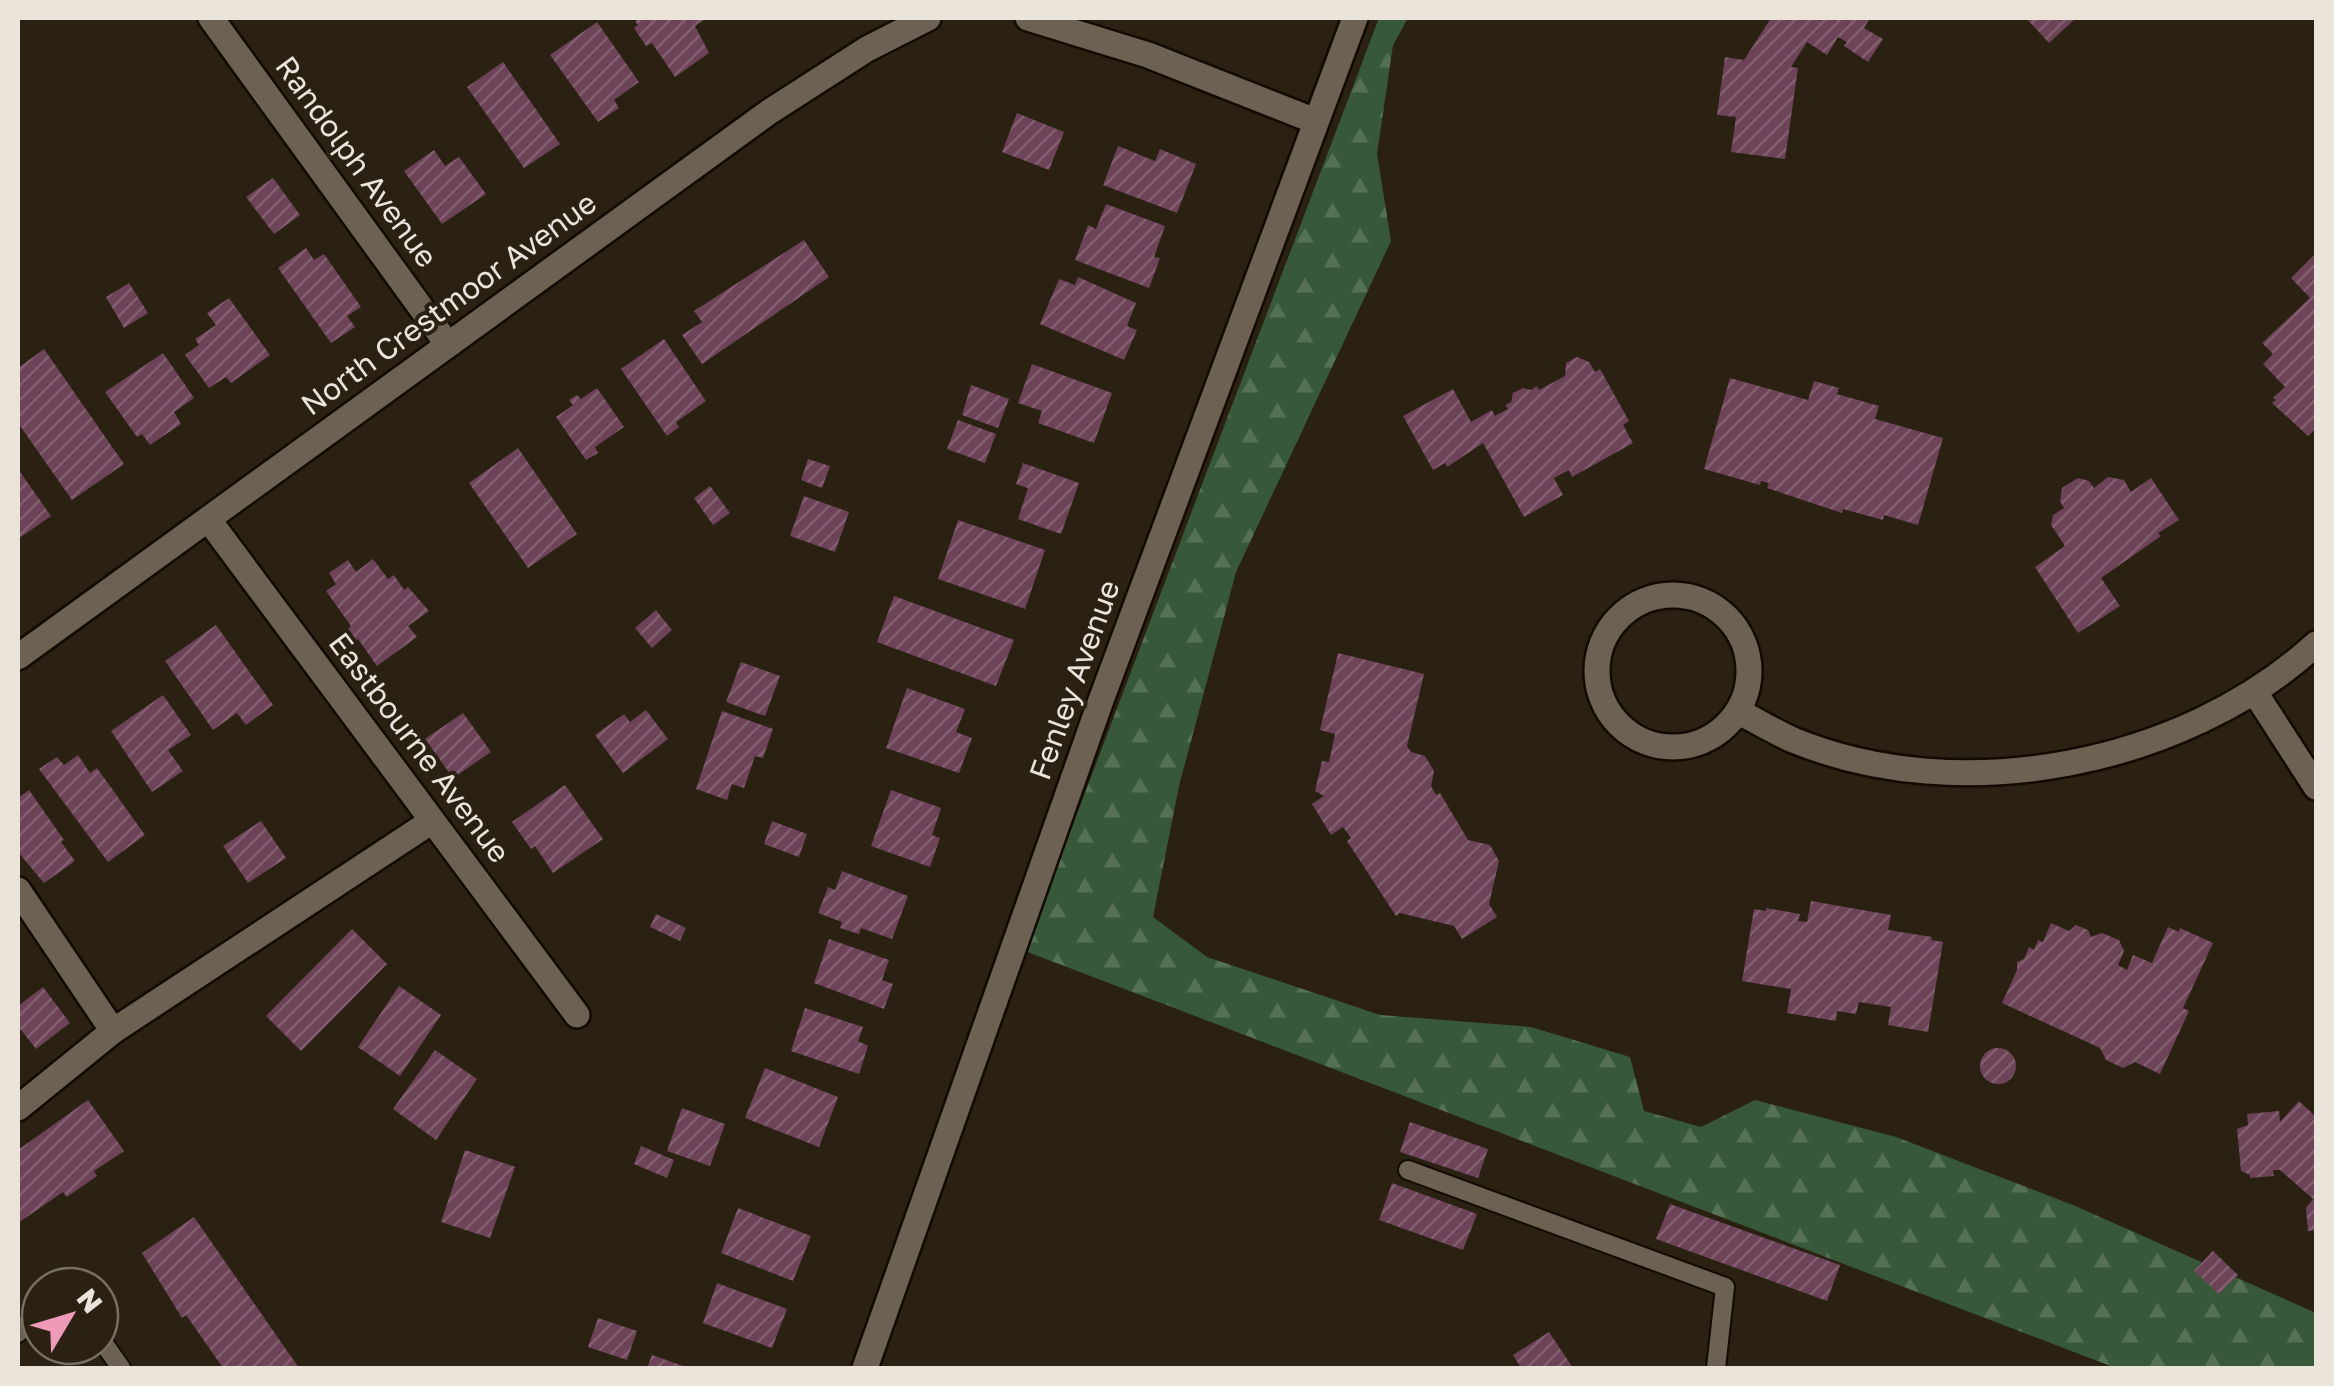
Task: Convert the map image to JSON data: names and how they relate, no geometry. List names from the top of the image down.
{
  "streets": {
    "street": [
      "Randolph Avenue",
      "North Crestmoor Avenue",
      "Fenley Avenue",
      "Eastbourne Avenue"
    ]
  },
  "crossings": [
    ["Randolph Avenue", "North Crestmoor Avenue"],
    ["North Crestmoor Avenue", "Eastbourne Avenue"]
  ],
  "north": "top right"
}
